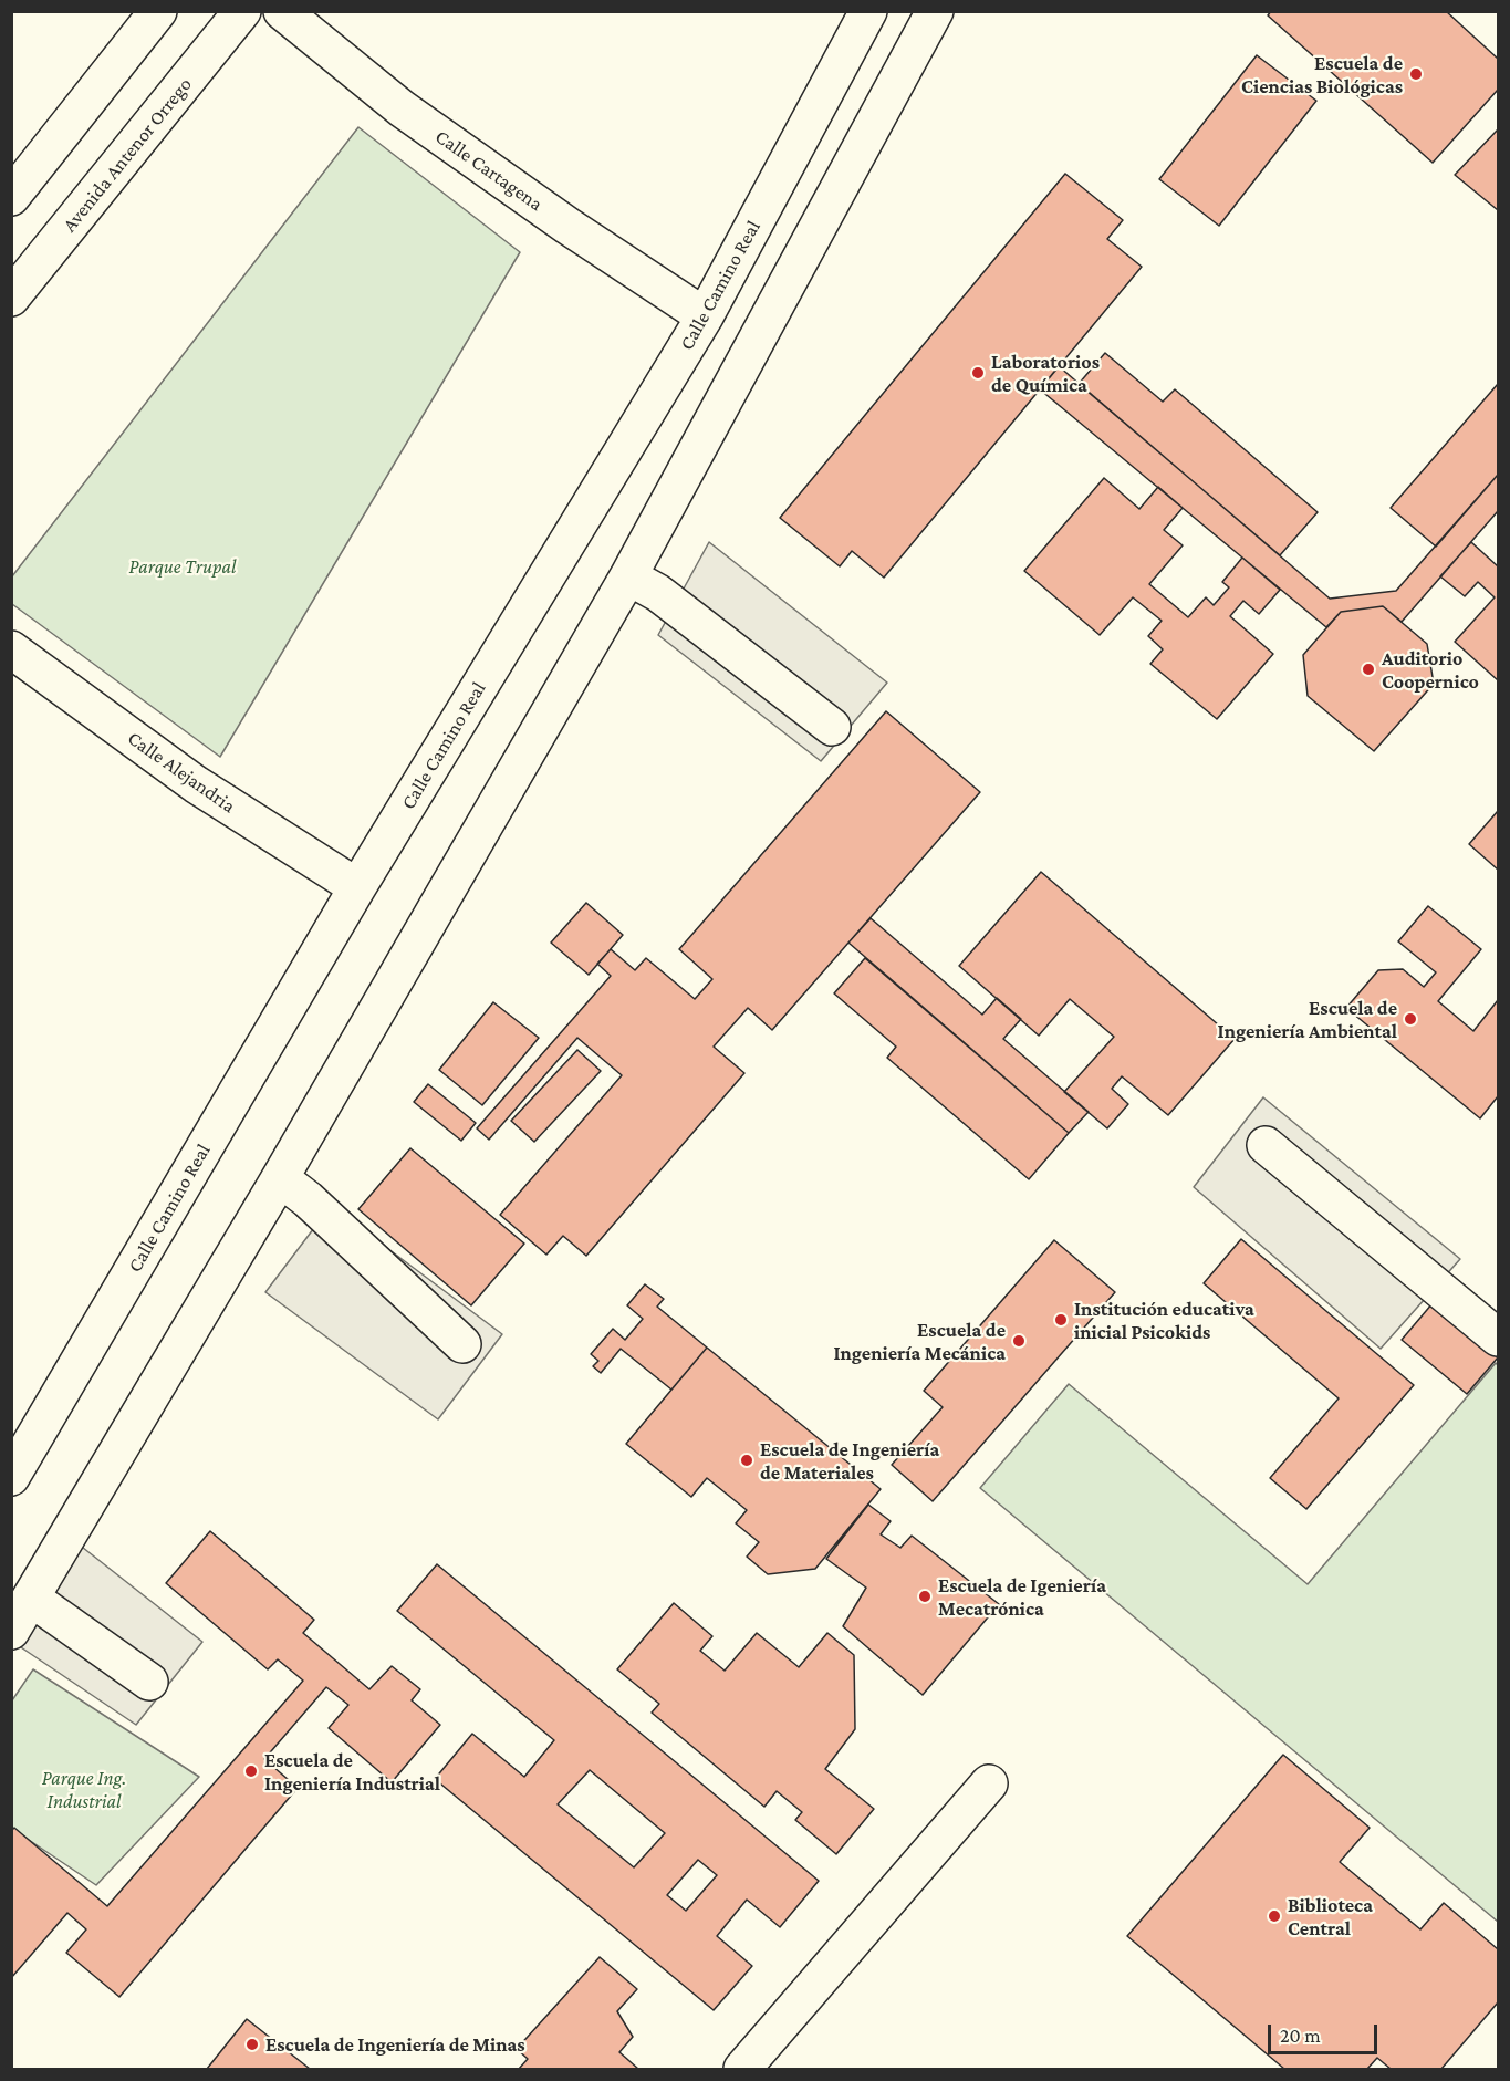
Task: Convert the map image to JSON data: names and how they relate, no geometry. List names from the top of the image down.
{
  "streets": {
    "street": [
      "Avenida Antenor Orrego",
      "Calle Cartagena",
      "Calle Camino Real",
      "Calle Alejandria"
    ]
  },
  "crossings": [
    ["Calle Cartagena", "Calle Camino Real"],
    ["Calle Camino Real", "Calle Alejandria"]
  ],
  "parks": ["Parque Trupal", "Parque Ing. Industrial"],
  "places": [
    "Escuela de Ciencias Biológicas",
    "Laboratorios de Química",
    "Auditorio Coopernico",
    "Escuela de Ingeniería Ambiental",
    "Institución educativa inicial Psicokids",
    "Escuela de Ingeniería Mecánica",
    "Escuela de Ingeniería de Materiales",
    "Escuela de Igeniería Mecatrónica",
    "Escuela de Ingeniería Industrial",
    "Biblioteca Central",
    "Escuela de Ingeniería de Minas"
  ],
  "scale_bar": "20 m"
}
